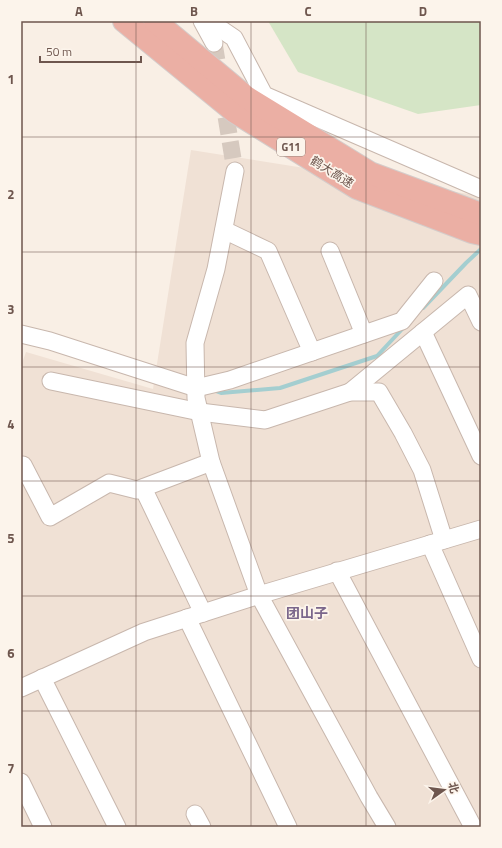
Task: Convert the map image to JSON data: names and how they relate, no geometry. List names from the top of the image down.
{
  "streets": {
    "highway": ["G11", "鹤大高速"]
  },
  "districts": ["团山子"],
  "scale_bar": "50 m",
  "north": "right",
  "grid": {
    "columns": [
      "A",
      "B",
      "C",
      "D"
    ],
    "rows": [
      "1",
      "2",
      "3",
      "4",
      "5",
      "6",
      "7"
    ]
  }
}
